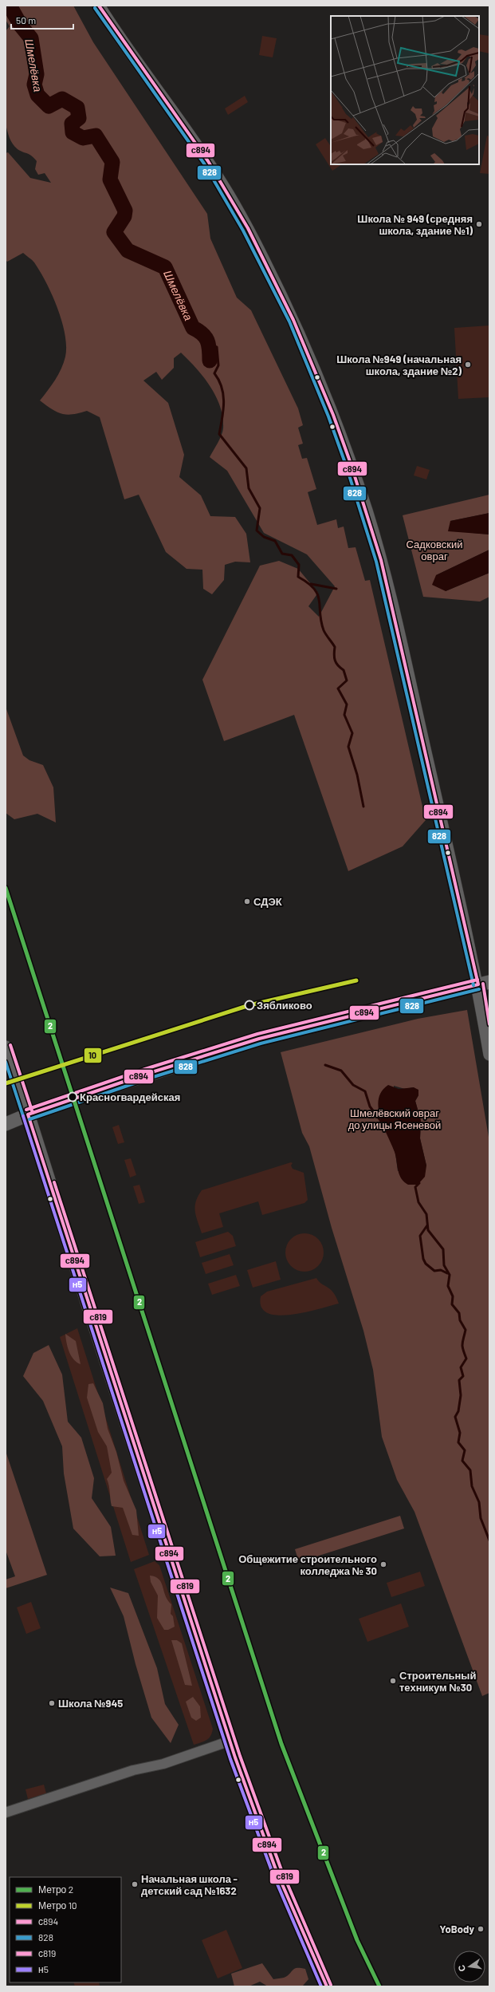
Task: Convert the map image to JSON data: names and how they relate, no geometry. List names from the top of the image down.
{
  "water": ["Шмелёвка"],
  "parks": ["Садковский овраг", "Шмелёвский овраг до улицы Ясеневой"],
  "places": [
    "Школа № 949 (средняя школа, здание №1)",
    "Школа №949 (начальная школа, здание №2)",
    "СДЭК",
    "Зябликово",
    "Красногвардейская",
    "Общежитие строительного колледжа № 30",
    "Строительный техникум №30",
    "Школа №945",
    "Начальная школа - детский сад №1632",
    "YoBody"
  ],
  "lines": [
    "transit line с894",
    "transit line 828",
    "metro line 2",
    "transit line с819",
    "metro line 10",
    "transit line н5"
  ],
  "legend": [
    "Метро 2",
    "Метро 10",
    "с894",
    "828",
    "с819",
    "н5"
  ],
  "scale_bar": "50 m",
  "north": "left"
}
